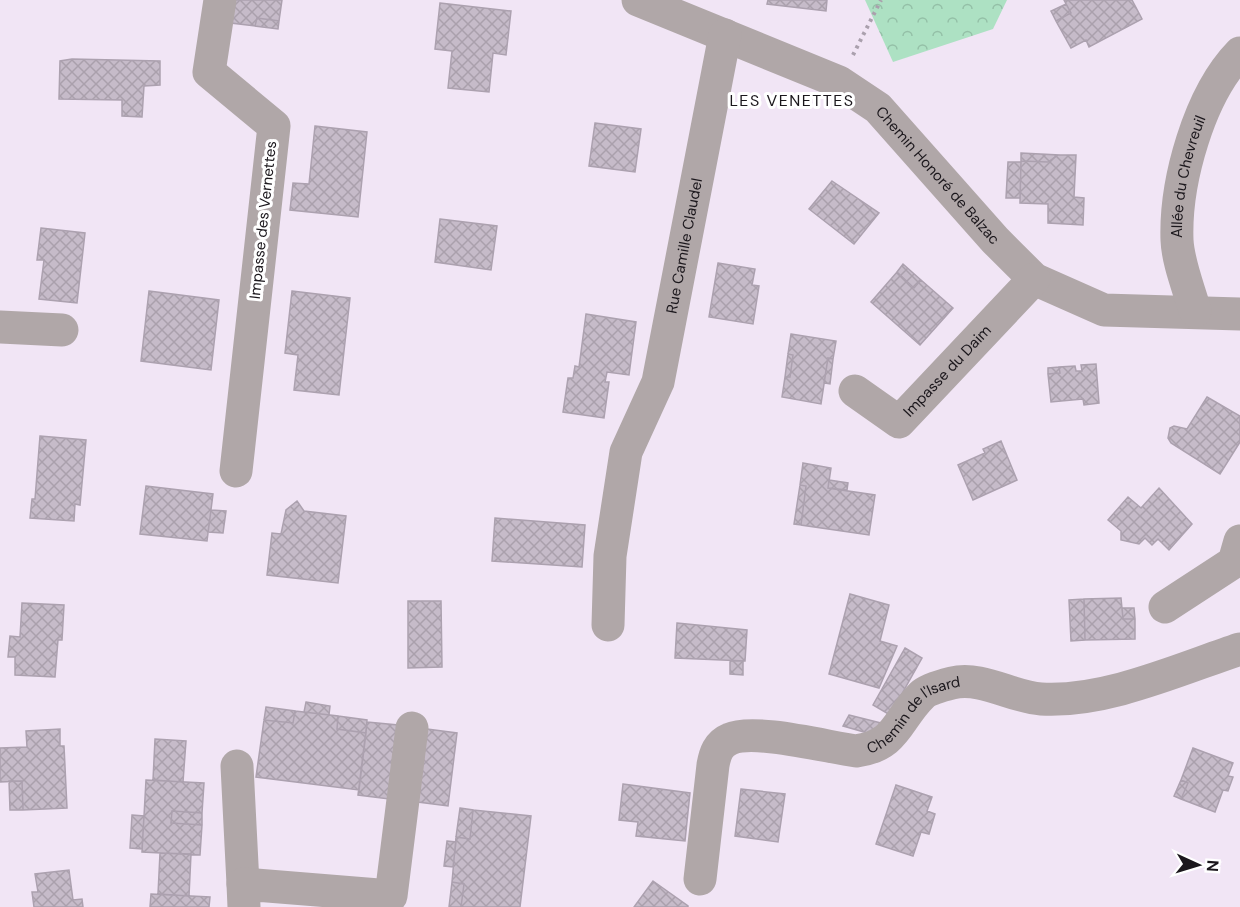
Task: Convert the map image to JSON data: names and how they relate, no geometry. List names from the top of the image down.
{
  "streets": {
    "street": [
      "Chemin Honoré de Balzac",
      "Allée du Chevreuil",
      "Impasse des Vernettes",
      "Rue Camille Claudel",
      "Impasse du Daim",
      "Chemin de l'Isard"
    ]
  },
  "crossings": [
    ["Chemin Honoré de Balzac", "Allée du Chevreuil"],
    ["Chemin Honoré de Balzac", "Rue Camille Claudel"],
    ["Chemin Honoré de Balzac", "Impasse du Daim"]
  ],
  "districts": ["LES VENETTES"],
  "north": "right"
}
